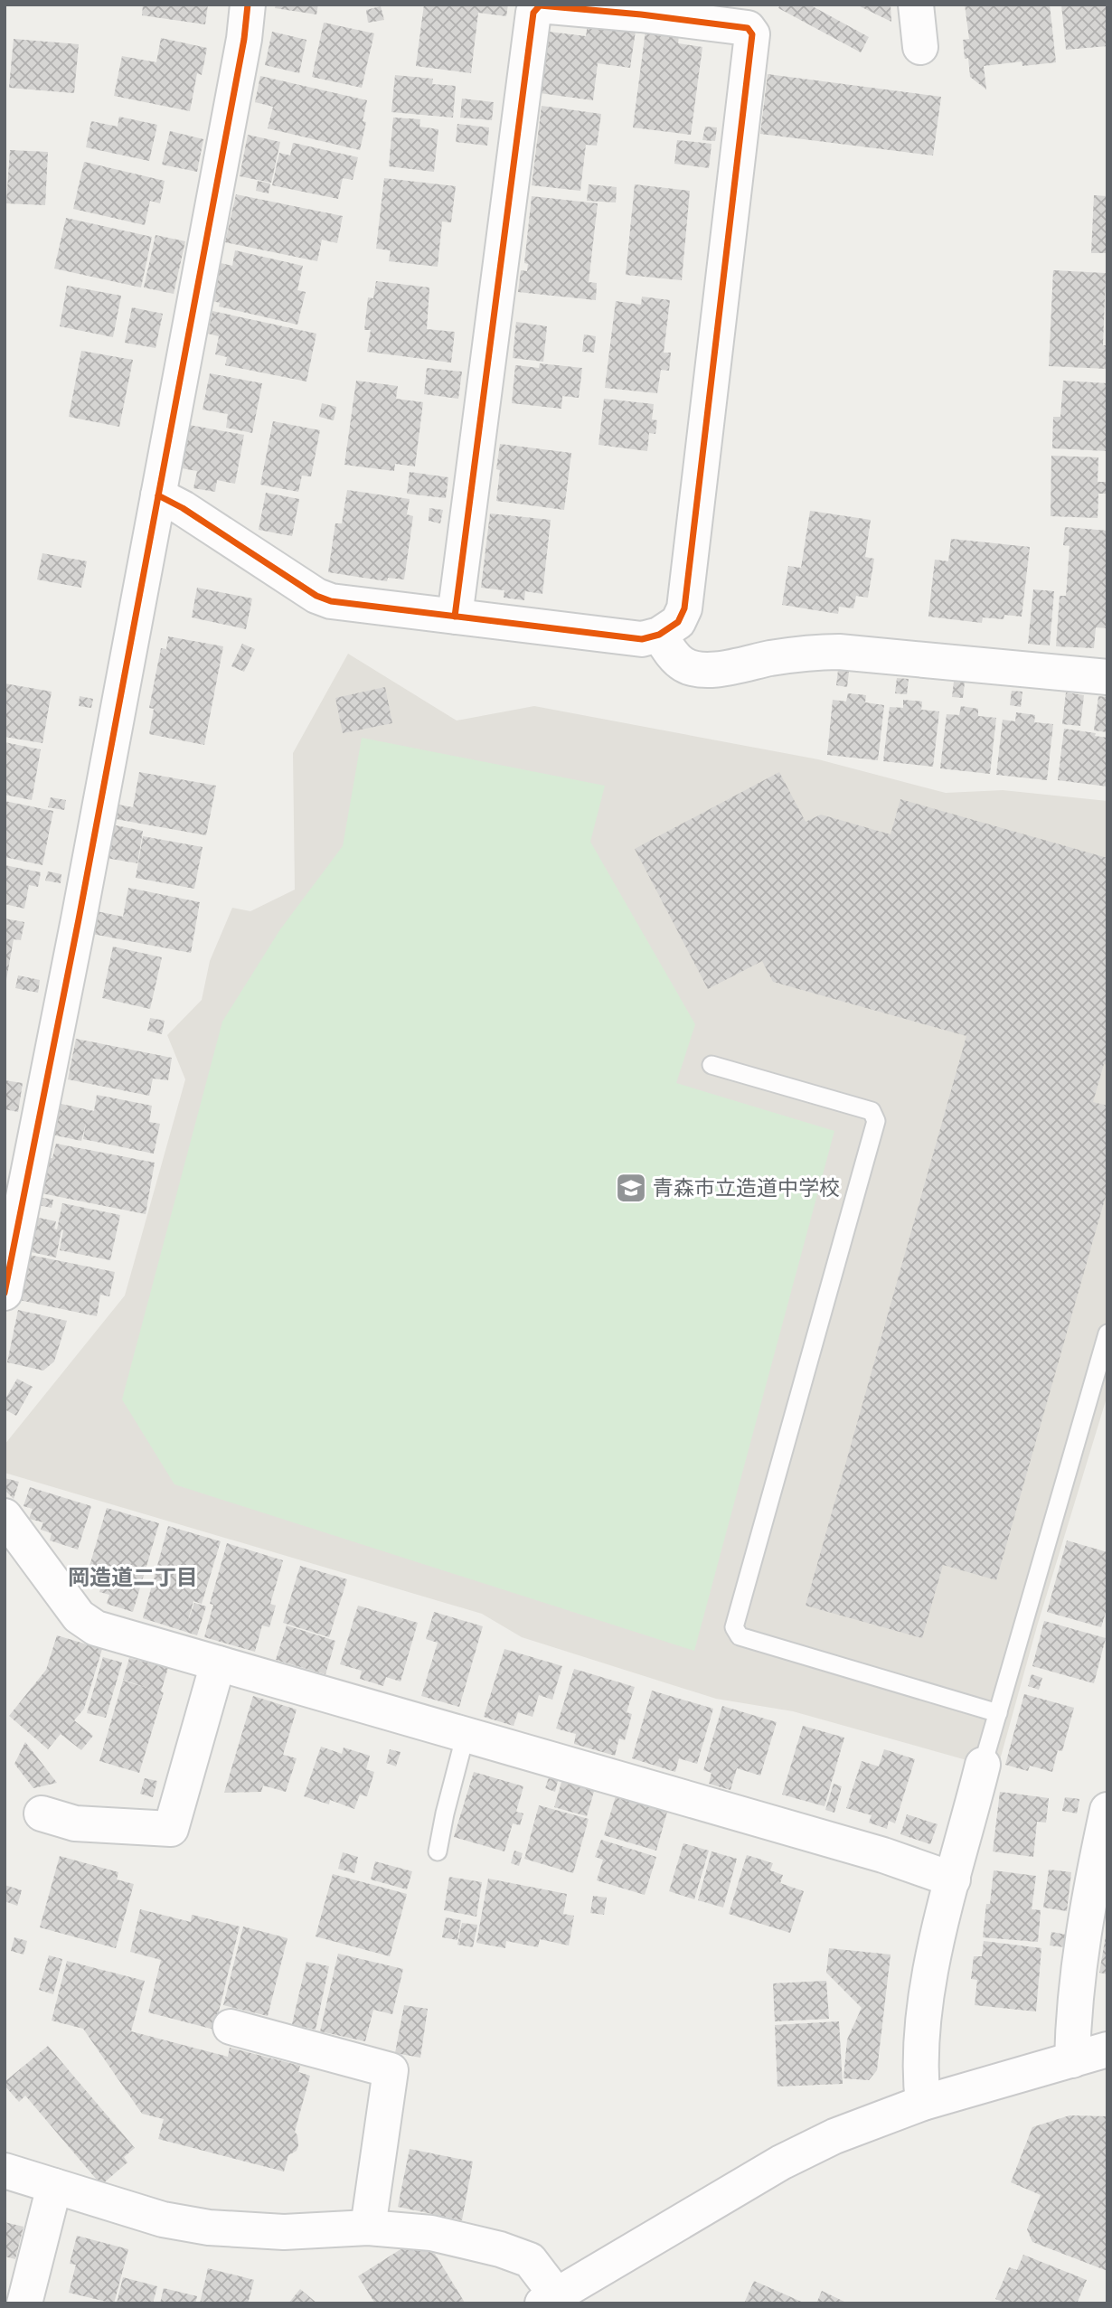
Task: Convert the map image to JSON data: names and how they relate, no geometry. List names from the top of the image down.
{
  "districts": ["岡造道二丁目"],
  "places": {
    "school or university": ["青森市立造道中学校"]
  }
}
